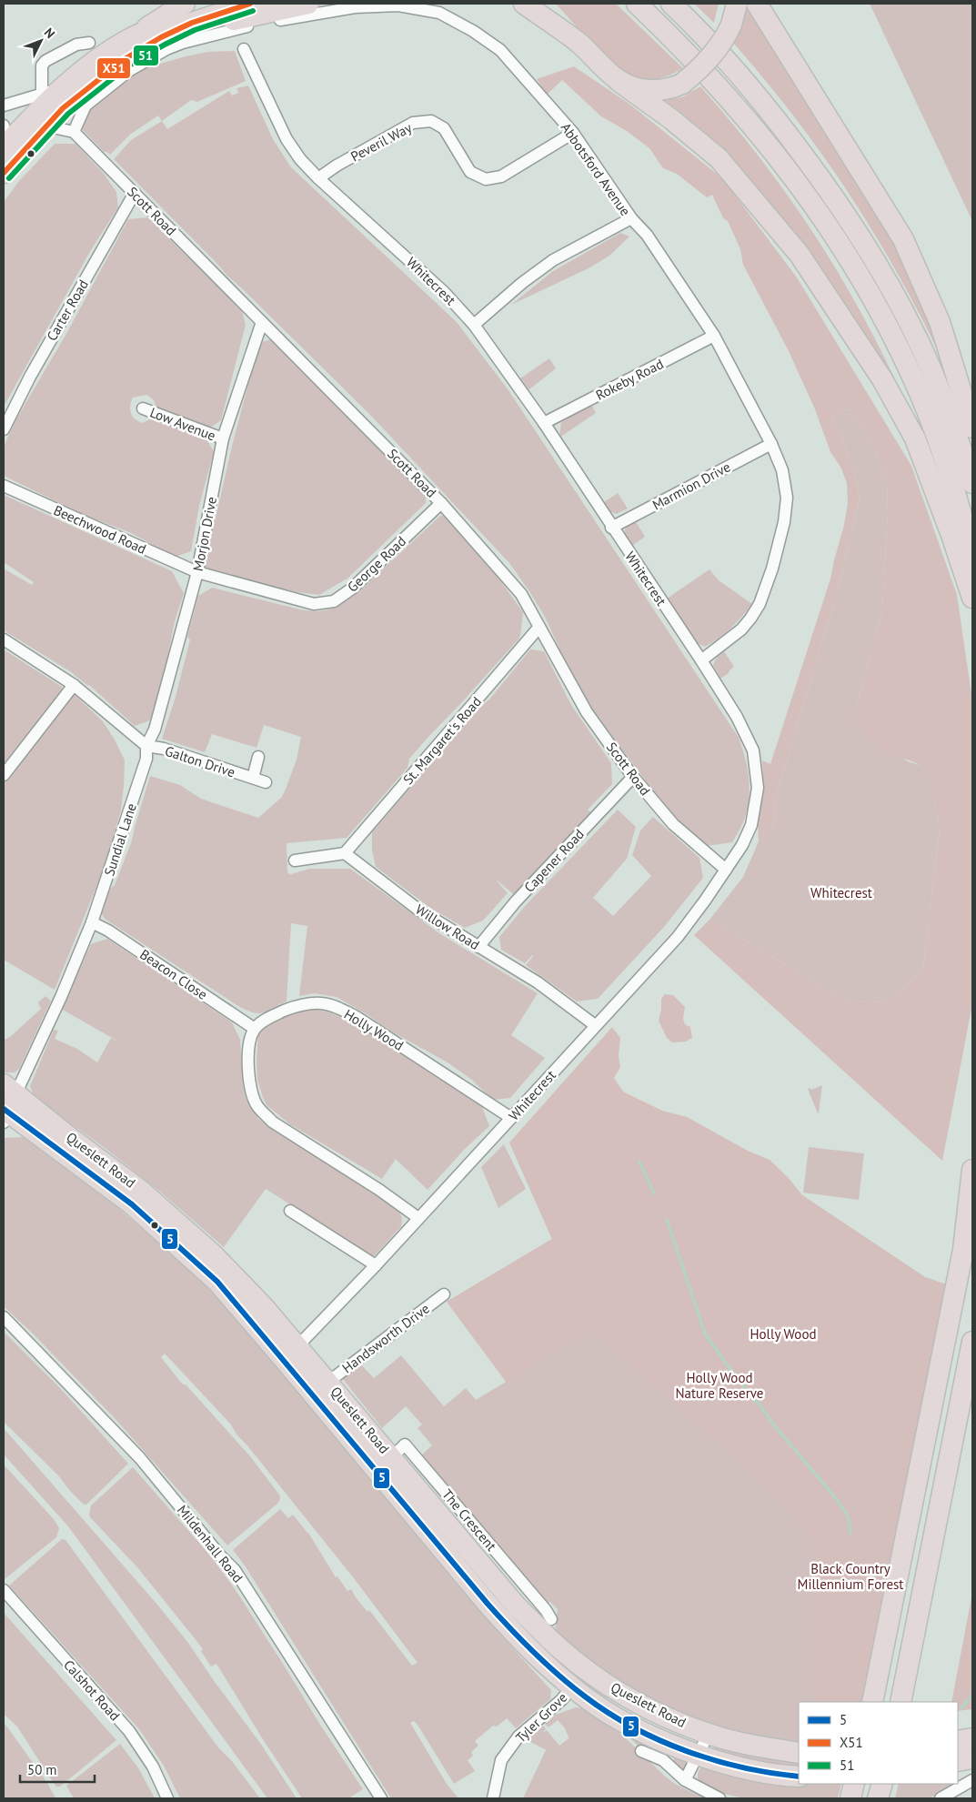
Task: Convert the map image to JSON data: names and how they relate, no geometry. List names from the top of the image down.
{
  "streets": {
    "highway": ["Queslett Road"],
    "street": [
      "Peveril Way",
      "Abbotsford Avenue",
      "Scott Road",
      "Whitecrest",
      "Carter Road",
      "Rokeby Road",
      "Low Avenue",
      "Marmion Drive",
      "Beechwood Road",
      "Morjon Drive",
      "George Road",
      "St. Margaret's Road",
      "Galton Drive",
      "Sundial Lane",
      "Capener Road",
      "Willow Road",
      "Beacon Close",
      "Holly Wood",
      "Handsworth Drive",
      "The Crescent",
      "Mildenhall Road",
      "Calshot Road",
      "Tyler Grove"
    ]
  },
  "crossings": [
    ["Peveril Way", "Abbotsford Avenue"],
    ["Peveril Way", "Whitecrest"],
    ["Abbotsford Avenue", "Scott Road"],
    ["Abbotsford Avenue", "Whitecrest"],
    ["Abbotsford Avenue", "Rokeby Road"],
    ["Abbotsford Avenue", "Marmion Drive"],
    ["Scott Road", "Whitecrest"],
    ["Scott Road", "Carter Road"],
    ["Scott Road", "Morjon Drive"],
    ["Scott Road", "George Road"],
    ["Scott Road", "St. Margaret's Road"],
    ["Scott Road", "Capener Road"],
    ["Whitecrest", "Rokeby Road"],
    ["Whitecrest", "Marmion Drive"],
    ["Whitecrest", "Willow Road"],
    ["Whitecrest", "Holly Wood"],
    ["Whitecrest", "Queslett Road"],
    ["Low Avenue", "Morjon Drive"],
    ["Beechwood Road", "Morjon Drive"],
    ["Beechwood Road", "George Road"],
    ["Morjon Drive", "George Road"],
    ["Morjon Drive", "Galton Drive"],
    ["Morjon Drive", "Sundial Lane"],
    ["St. Margaret's Road", "Willow Road"],
    ["Galton Drive", "Sundial Lane"],
    ["Sundial Lane", "Beacon Close"],
    ["Sundial Lane", "Queslett Road"],
    ["Capener Road", "Willow Road"],
    ["Beacon Close", "Holly Wood"],
    ["Queslett Road", "Handsworth Drive"],
    ["Queslett Road", "The Crescent"],
    ["Queslett Road", "Tyler Grove"]
  ],
  "parks": [
    "Whitecrest",
    "Holly Wood",
    "Holly Wood Nature Reserve",
    "Black Country Millennium Forest"
  ],
  "lines": ["transit line X51", "transit line 51", "transit line 5"],
  "legend": ["5", "X51", "51"],
  "scale_bar": "50 m",
  "north": "top right"
}
